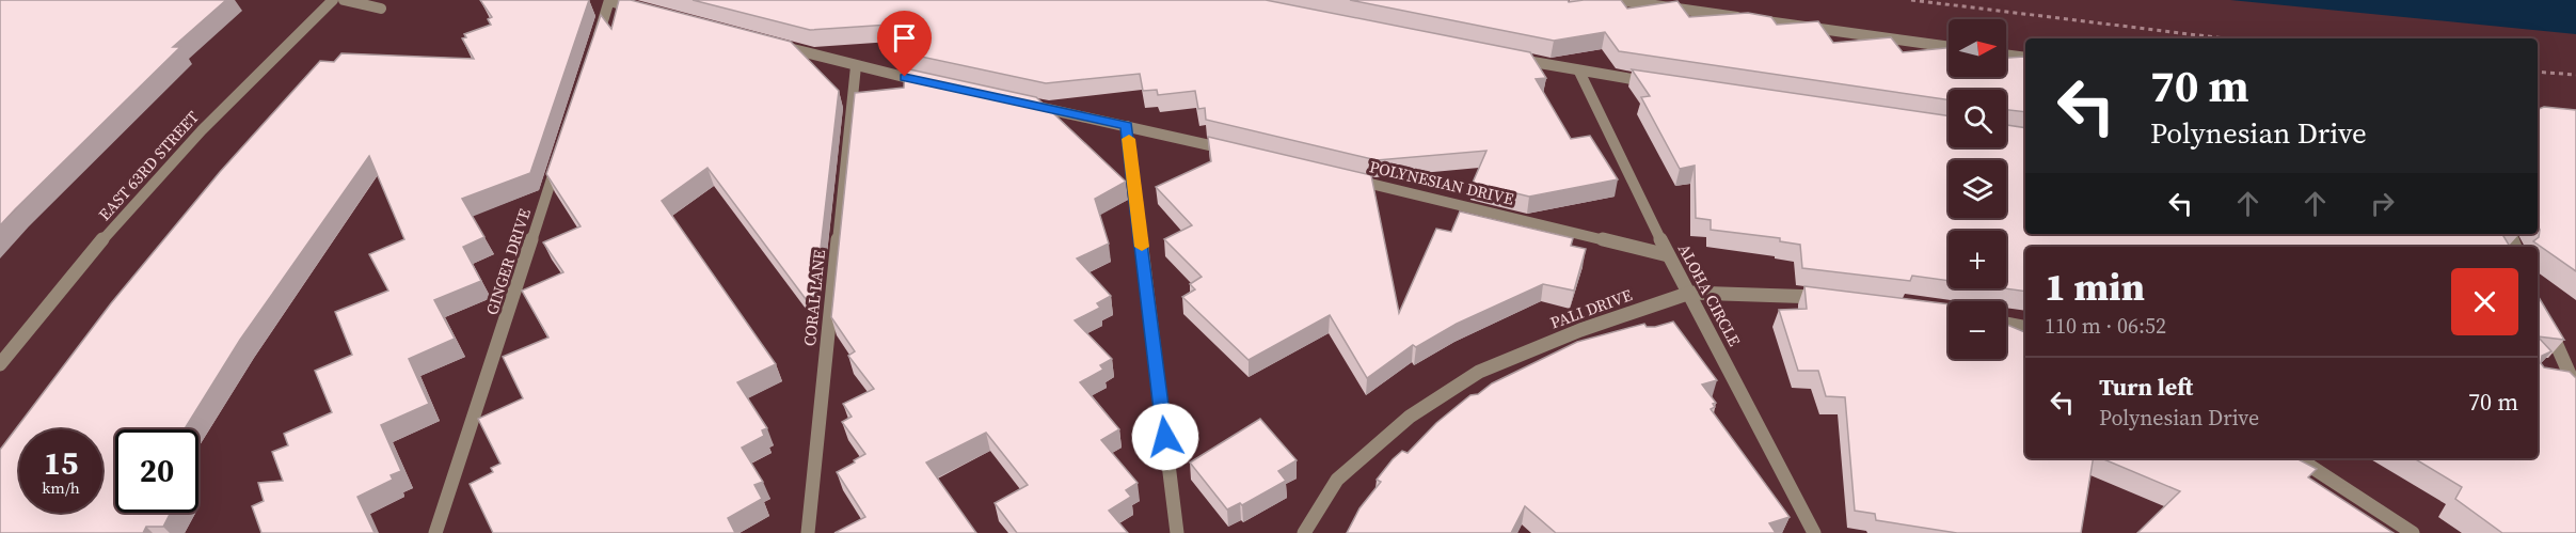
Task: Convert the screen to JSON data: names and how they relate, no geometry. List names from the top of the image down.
{
  "streets": {
    "street": [
      "EAST 63RD STREET",
      "POLYNESIAN DRIVE",
      "GINGER DRIVE",
      "ALOHA CIRCLE",
      "CORAL LANE",
      "PALI DRIVE"
    ]
  },
  "crossings": [
    ["POLYNESIAN DRIVE", "ALOHA CIRCLE"],
    ["ALOHA CIRCLE", "PALI DRIVE"]
  ],
  "north": "right",
  "page": {
    "map_buttons": ["+", "−"],
    "turn": ["70 m", "Polynesian Drive"],
    "heading": ["1 min", "110 m · 06:52"],
    "list": [
      {
        "name": "Turn left",
        "note": "Polynesian Drive",
        "value": "70 m"
      }
    ],
    "speed": "15 km/h",
    "limit": "20"
  }
}
